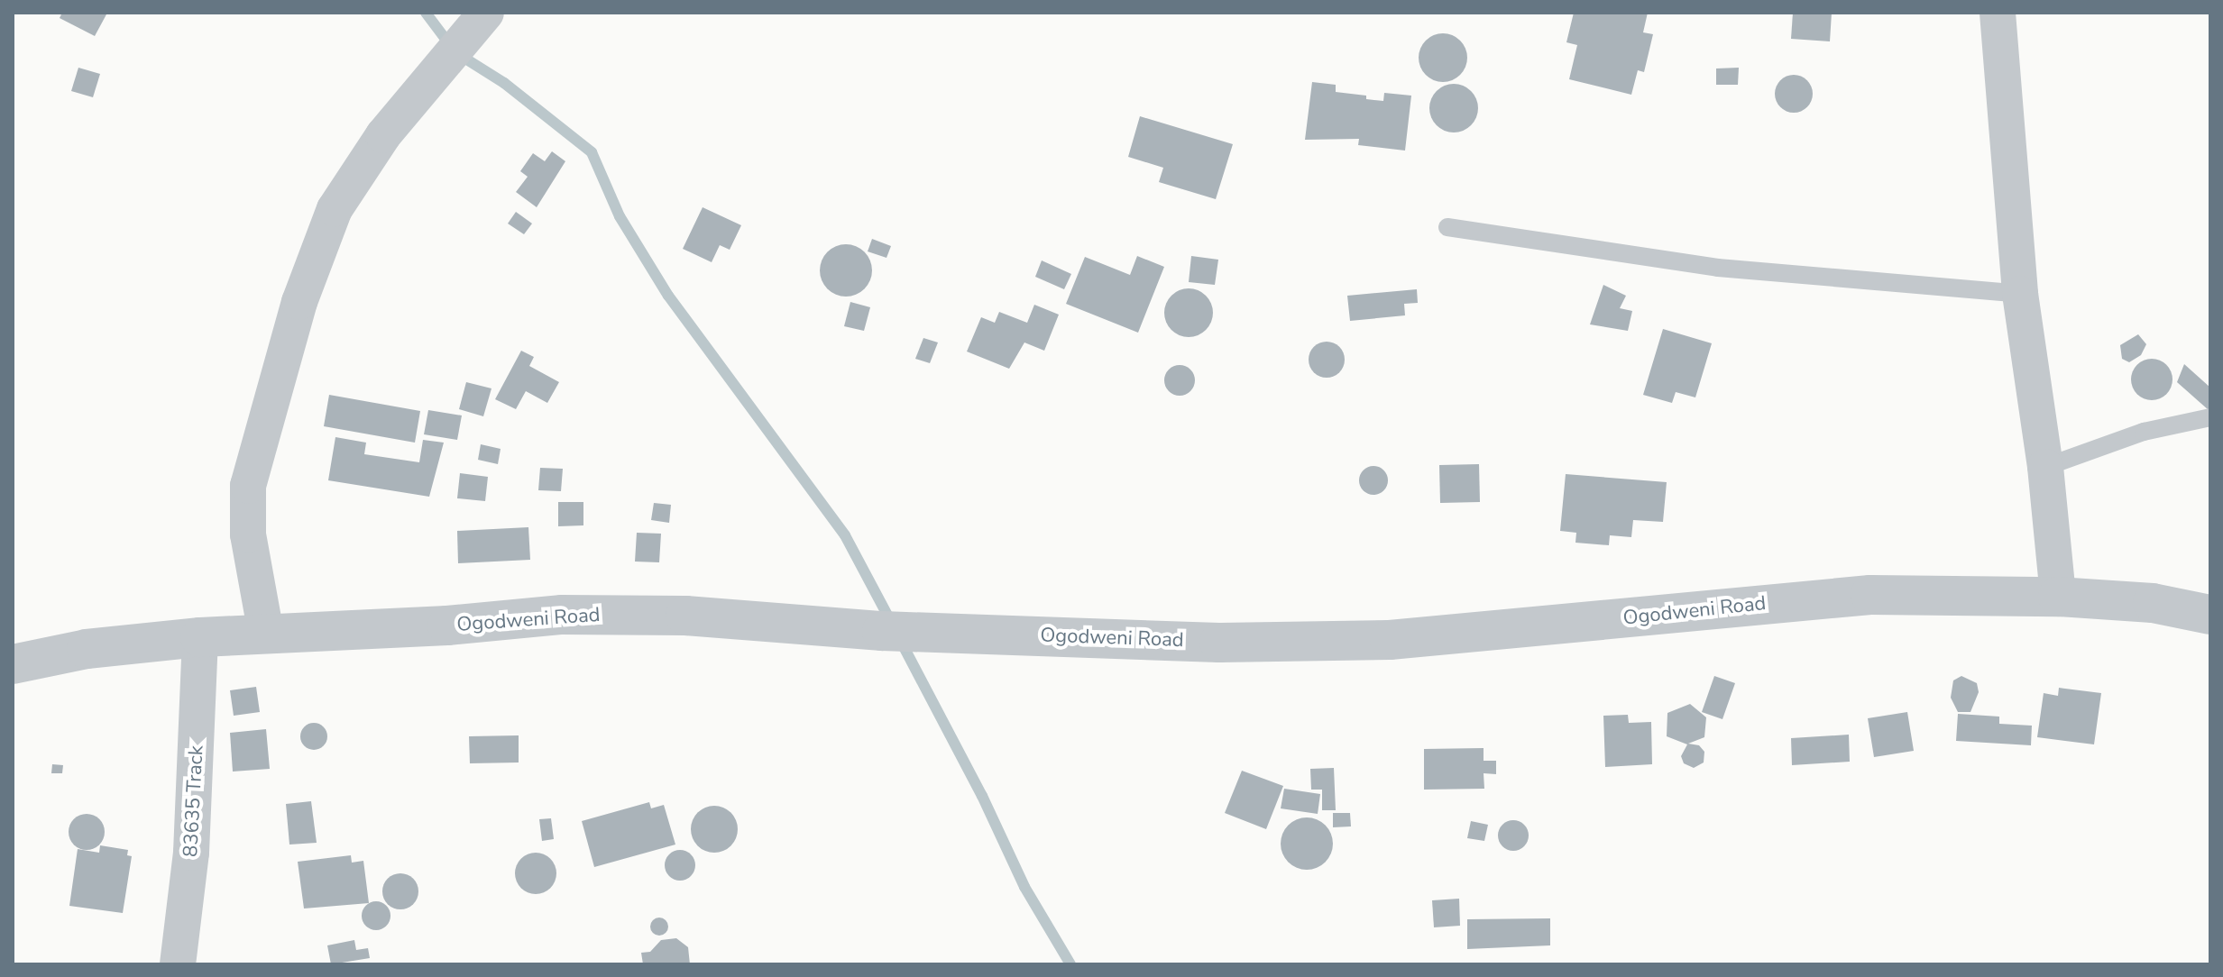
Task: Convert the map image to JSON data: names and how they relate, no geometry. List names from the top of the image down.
{
  "streets": {
    "street": ["Ogodweni Road", "83635 Track"]
  },
  "crossings": [
    ["Ogodweni Road", "83635 Track"]
  ]
}
